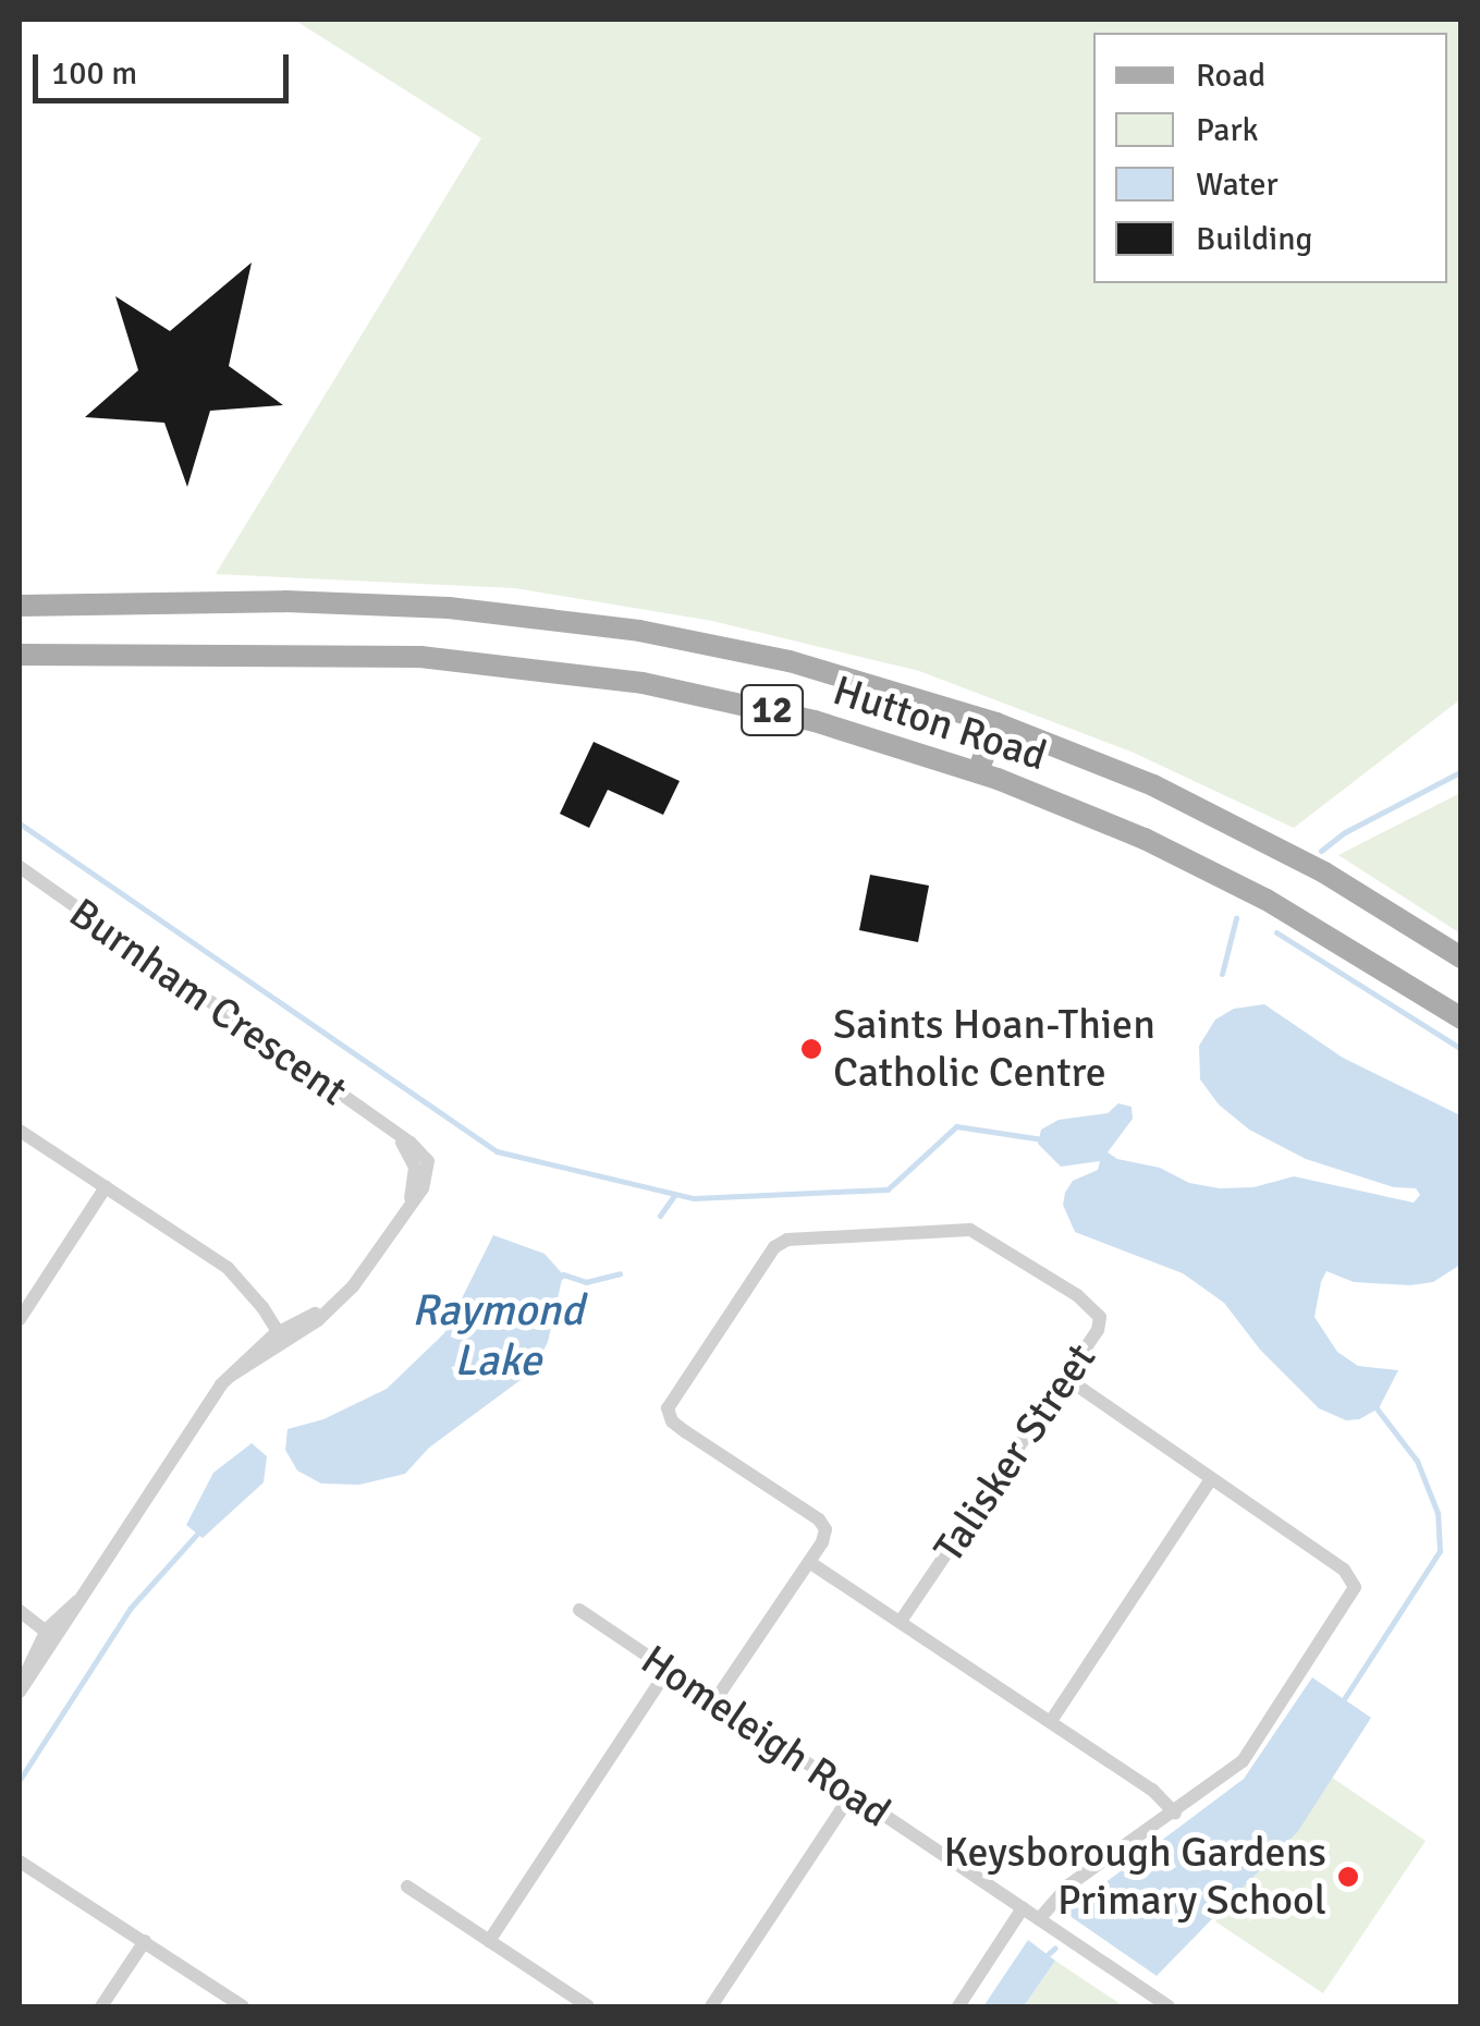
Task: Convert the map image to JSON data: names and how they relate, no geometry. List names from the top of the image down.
{
  "streets": {
    "main road": ["12", "Hutton Road"],
    "street": ["Burnham Crescent", "Talisker Street", "Homeleigh Road"]
  },
  "crossings": [
    ["Talisker Street", "Homeleigh Road"]
  ],
  "water": ["Raymond Lake"],
  "places": ["Saints Hoan-Thien Catholic Centre", "Keysborough Gardens Primary School"],
  "legend": [
    "Road",
    "Park",
    "Water",
    "Building"
  ],
  "scale_bar": "100 m"
}
